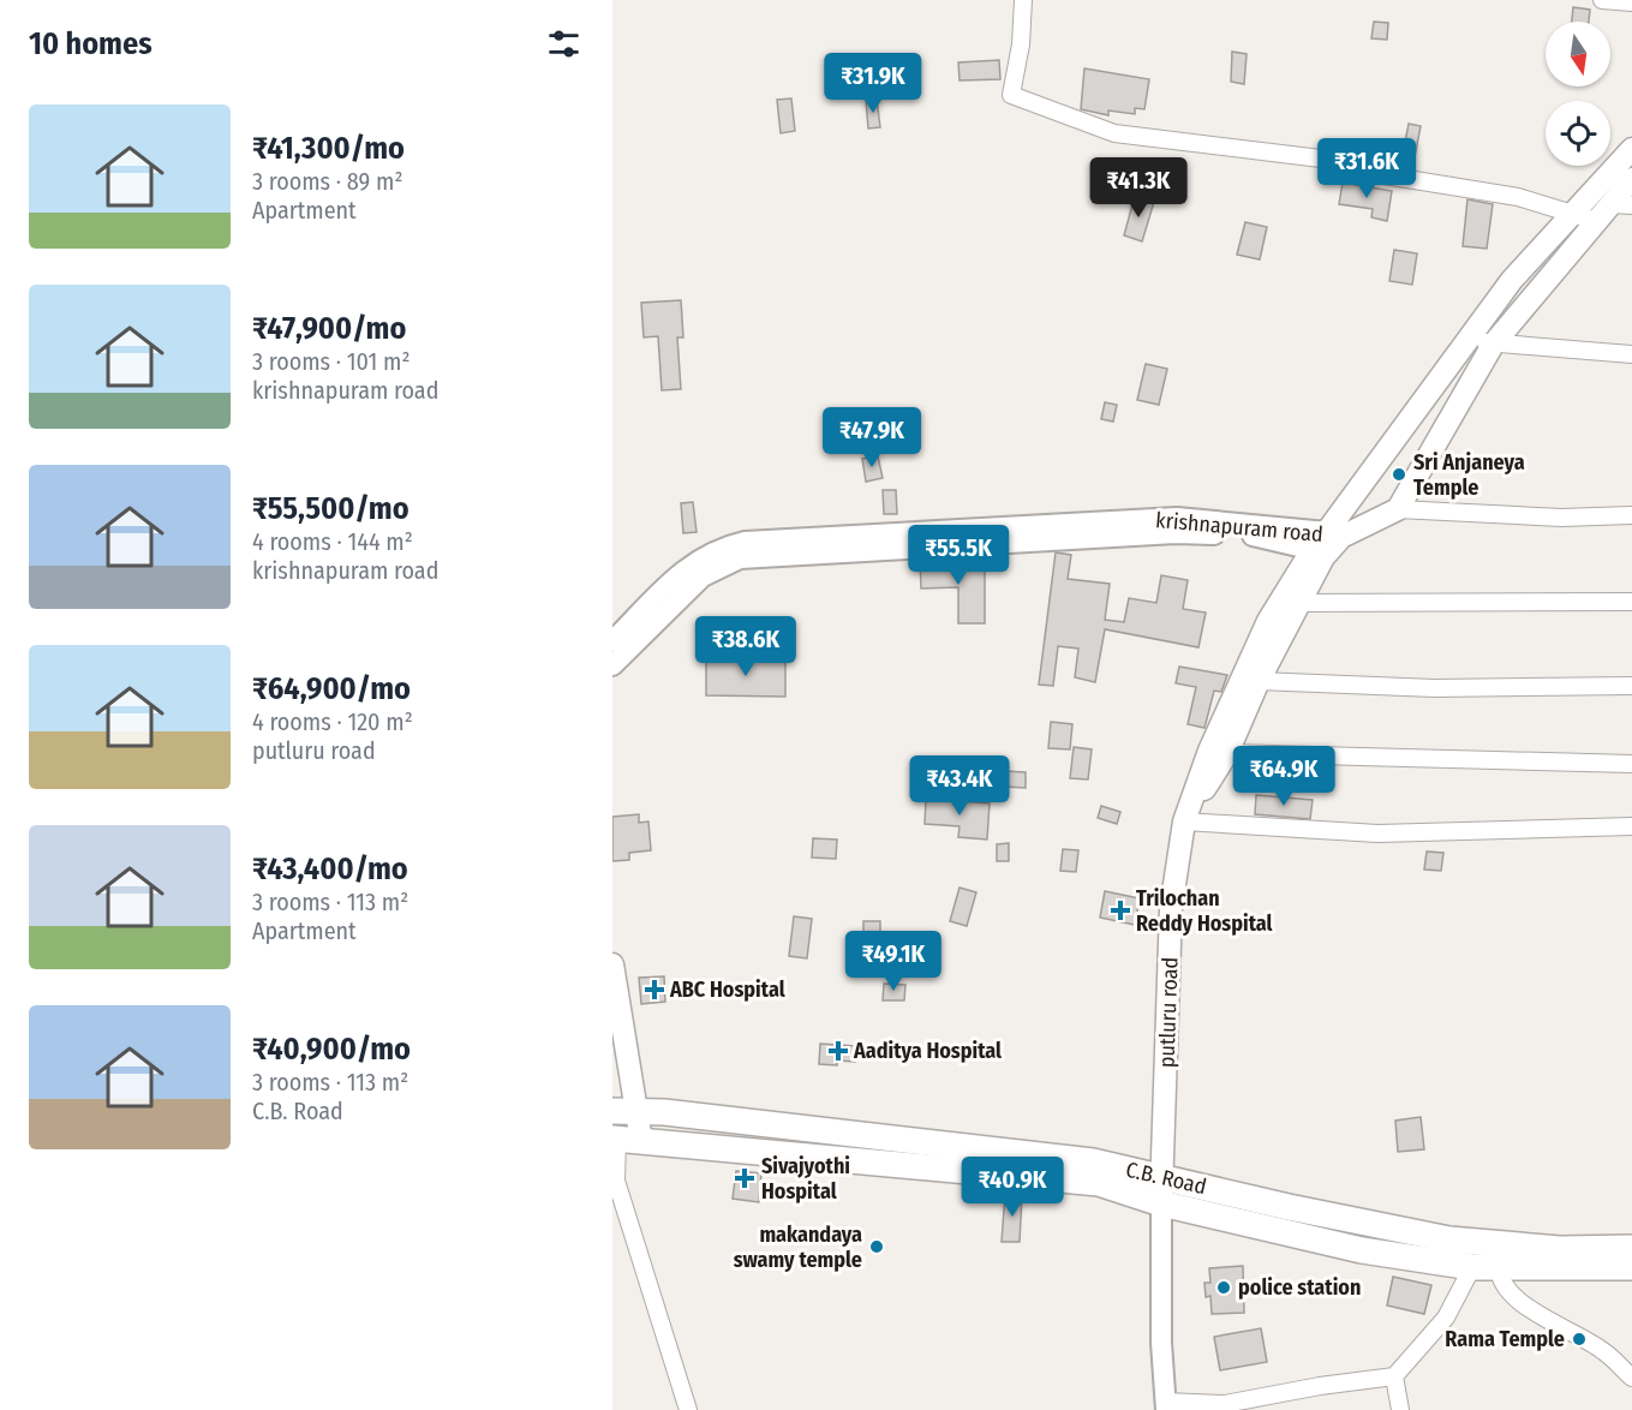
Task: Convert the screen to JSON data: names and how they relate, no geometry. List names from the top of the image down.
{
  "streets": {
    "highway": ["C.B. Road"],
    "main road": ["putluru road"],
    "street": ["krishnapuram road"]
  },
  "crossings": [
    ["putluru road", "C.B. Road"]
  ],
  "places": {
    "other": [
      "Sri Anjaneya Temple",
      "makandaya swamy temple",
      "police station",
      "Rama Temple"
    ],
    "health": [
      "Trilochan Reddy Hospital",
      "ABC Hospital",
      "Aaditya Hospital",
      "Sivajyothi Hospital"
    ]
  },
  "north": "bottom",
  "page": {
    "heading": "10 homes",
    "price": [
      "₹31.9K",
      "₹31.6K",
      "₹41.3K",
      "₹47.9K",
      "₹55.5K",
      "₹38.6K",
      "₹64.9K",
      "₹43.4K",
      "₹49.1K",
      "₹40.9K"
    ],
    "list": [
      {
        "name": "₹41,300/mo",
        "note": "3 rooms · 89 m² · Apartment"
      },
      {
        "name": "₹47,900/mo",
        "note": "3 rooms · 101 m² · krishnapuram road"
      },
      {
        "name": "₹55,500/mo",
        "note": "4 rooms · 144 m² · krishnapuram road"
      },
      {
        "name": "₹64,900/mo",
        "note": "4 rooms · 120 m² · putluru road"
      },
      {
        "name": "₹43,400/mo",
        "note": "3 rooms · 113 m² · Apartment"
      },
      {
        "name": "₹40,900/mo",
        "note": "3 rooms · 113 m² · C.B. Road"
      }
    ]
  }
}
